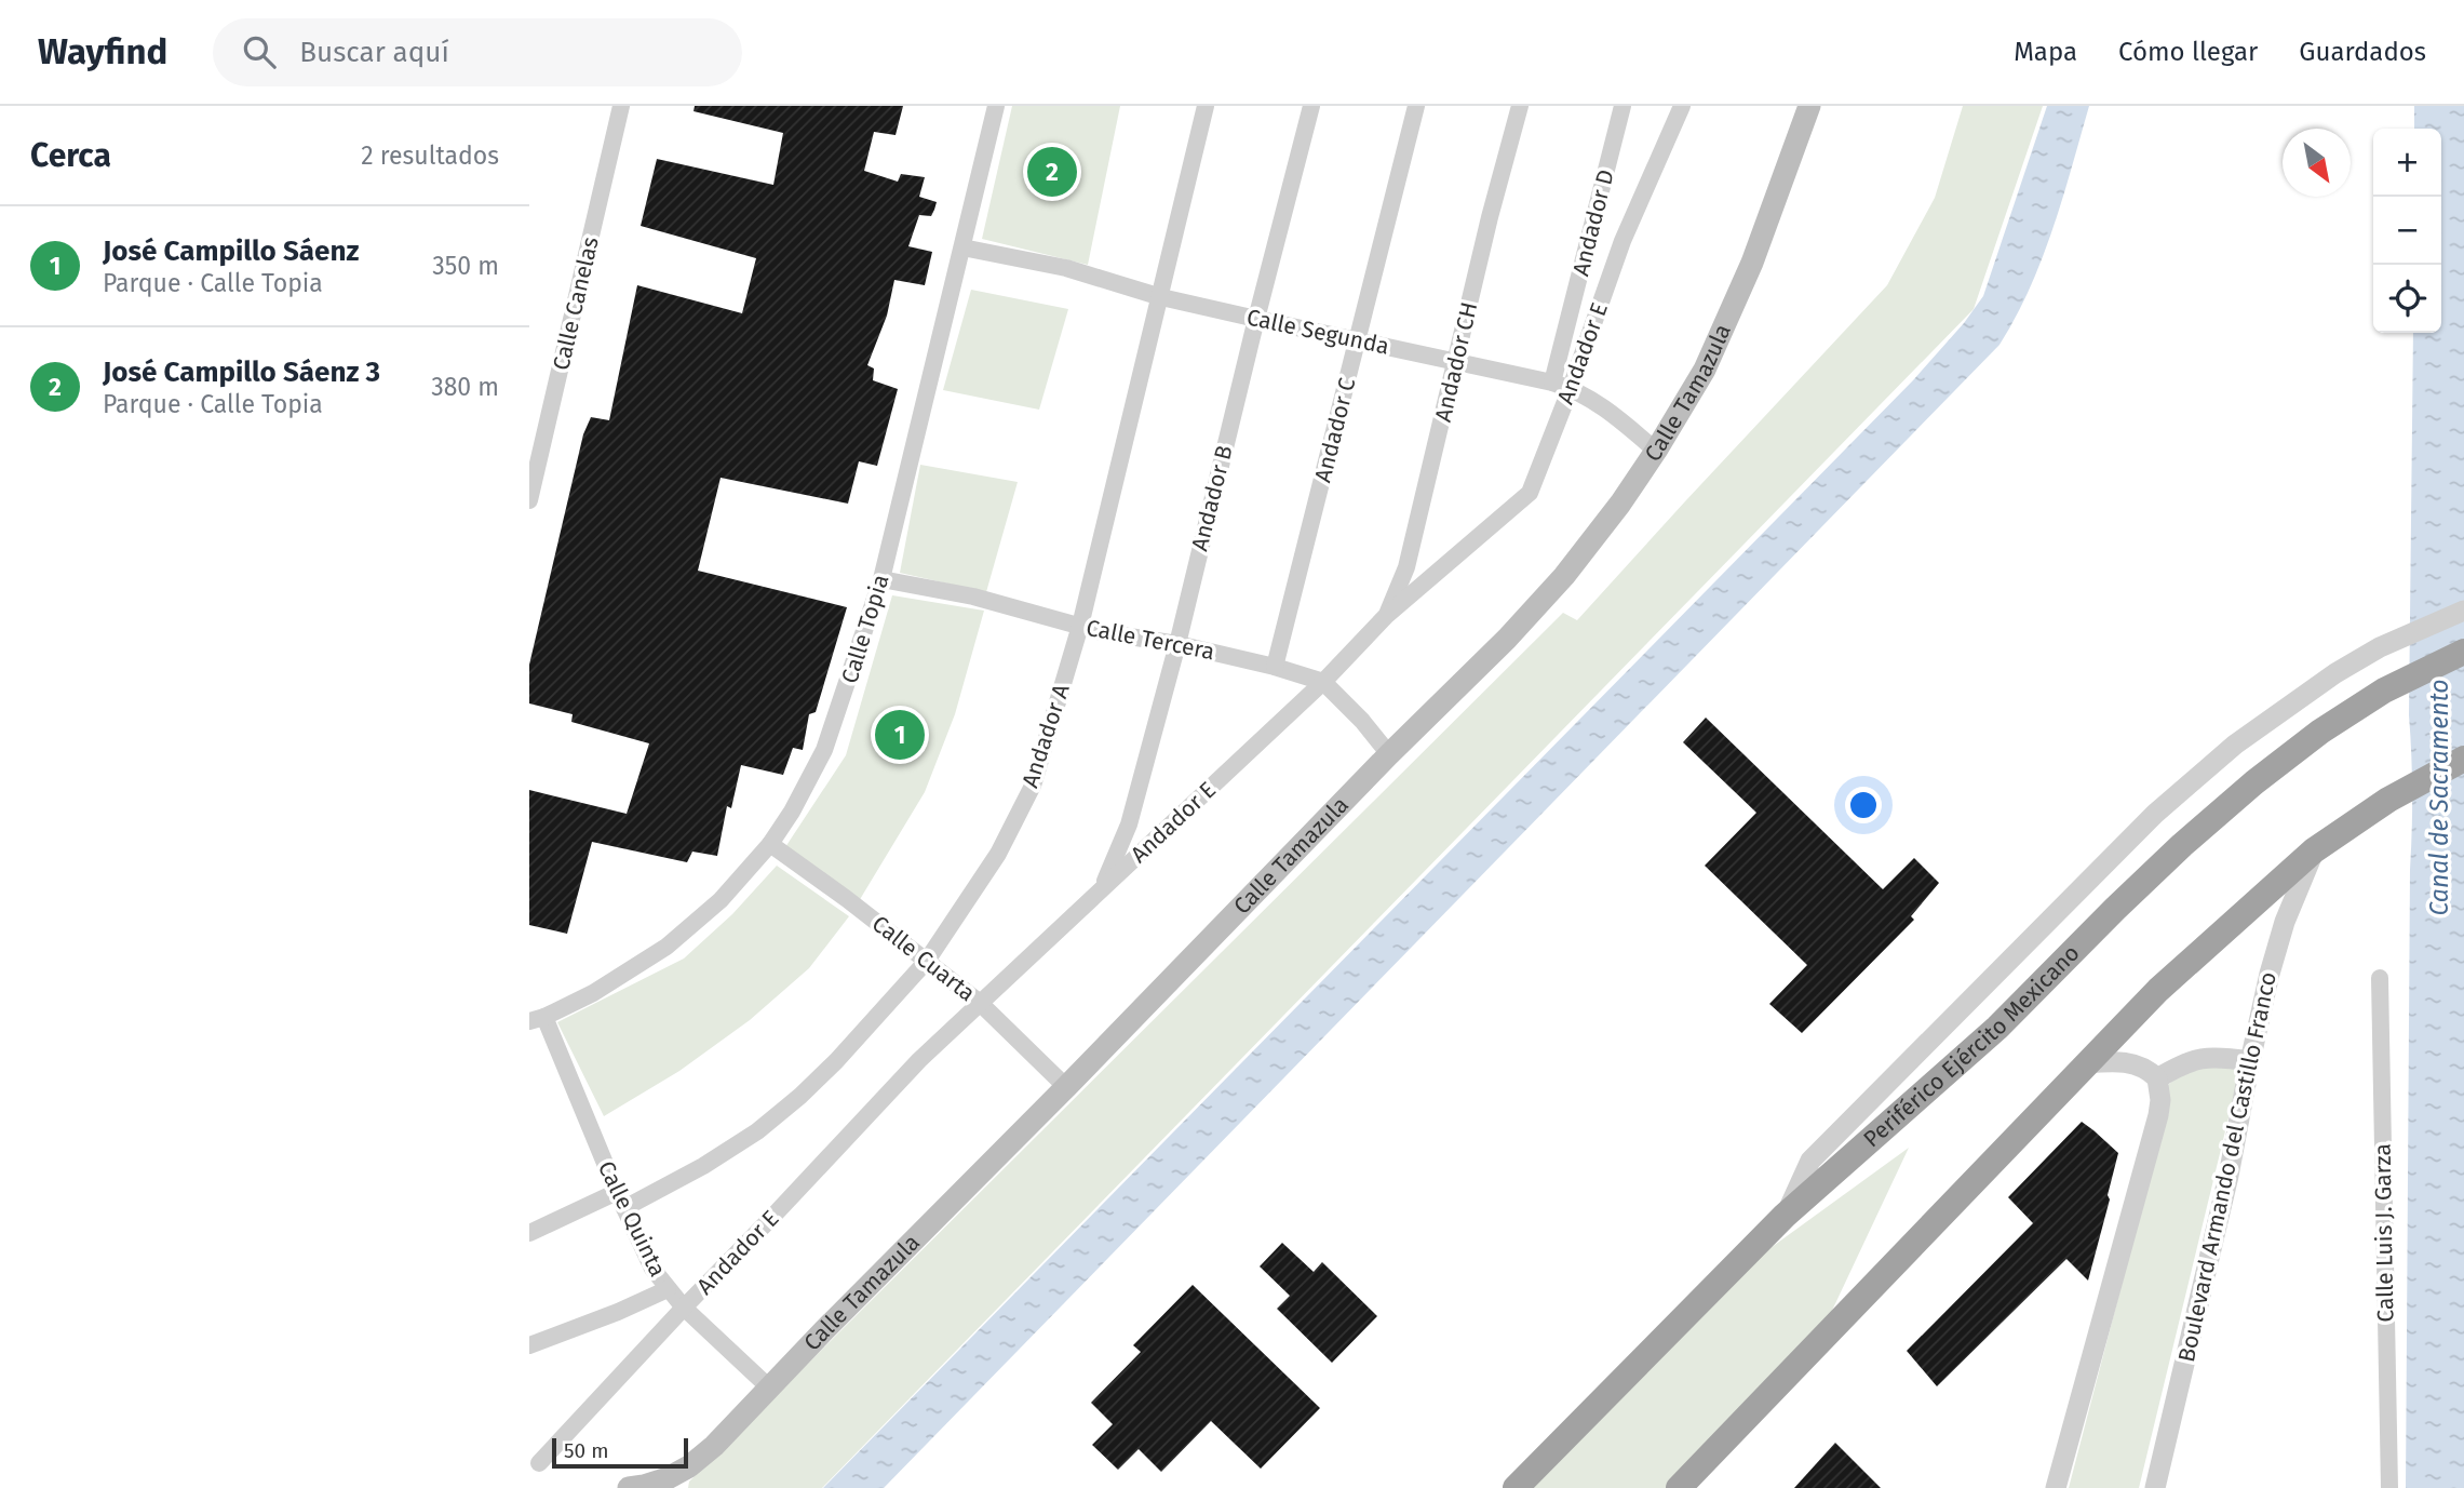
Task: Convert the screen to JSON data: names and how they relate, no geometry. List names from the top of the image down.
{
  "streets": {
    "highway": ["Periférico Ejército Mexicano"],
    "main road": ["Calle Tamazula"],
    "street": [
      "Andador D",
      "Calle Canelas",
      "Calle Segunda",
      "Andador E",
      "Andador CH",
      "Andador C",
      "Andador B",
      "Calle Topia",
      "Calle Tercera",
      "Andador A",
      "Calle Cuarta",
      "Boulevard Armando del Castillo Franco",
      "Calle Quinta",
      "Calle Luis J. Garza"
    ]
  },
  "crossings": [
    ["Andador D", "Calle Segunda"],
    ["Calle Segunda", "Andador E"],
    ["Calle Segunda", "Andador CH"],
    ["Calle Segunda", "Calle Tamazula"],
    ["Calle Segunda", "Andador C"],
    ["Calle Segunda", "Andador B"],
    ["Calle Segunda", "Calle Topia"],
    ["Calle Segunda", "Andador A"],
    ["Andador E", "Andador CH"],
    ["Andador E", "Andador B"],
    ["Andador E", "Calle Tercera"],
    ["Andador E", "Calle Cuarta"],
    ["Andador E", "Calle Quinta"],
    ["Calle Tamazula", "Calle Tercera"],
    ["Calle Tamazula", "Calle Cuarta"],
    ["Calle Tamazula", "Calle Quinta"],
    ["Andador C", "Calle Tercera"],
    ["Andador B", "Calle Tercera"],
    ["Calle Topia", "Calle Tercera"],
    ["Calle Topia", "Calle Cuarta"],
    ["Calle Topia", "Calle Quinta"],
    ["Calle Tercera", "Andador A"],
    ["Andador A", "Calle Cuarta"],
    ["Andador A", "Calle Quinta"]
  ],
  "water": ["Canal de Sacramento"],
  "scale_bar": "50 m",
  "north": "bottom right",
  "page": {
    "header": "Wayfind",
    "search": "Buscar aquí",
    "nav": ["Mapa", "Cómo llegar", "Guardados"],
    "heading": ["Cerca", "2 resultados"],
    "map_buttons": ["+", "−"],
    "pins": ["2", "1"],
    "list": [
      {
        "mark": "1",
        "name": "José Campillo Sáenz",
        "note": "Parque · Calle Topia",
        "value": "350 m"
      },
      {
        "mark": "2",
        "name": "José Campillo Sáenz 3",
        "note": "Parque · Calle Topia",
        "value": "380 m"
      }
    ],
    "scale": "50 m"
  }
}
